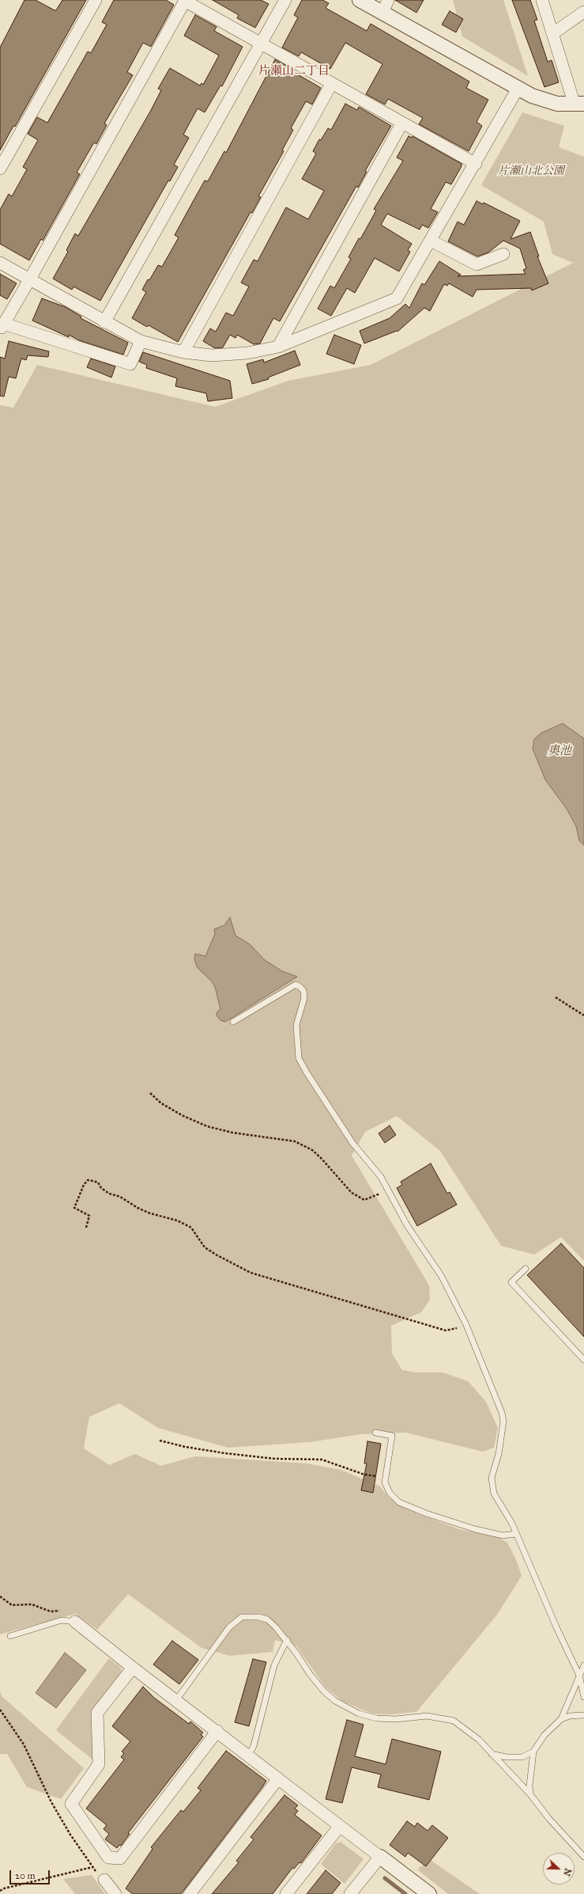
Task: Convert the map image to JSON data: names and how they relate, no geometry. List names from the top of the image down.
{
  "districts": ["片瀬山二丁目"],
  "water": ["奥池"],
  "parks": ["片瀬山北公園"],
  "scale_bar": "20 m",
  "north": "right"
}
